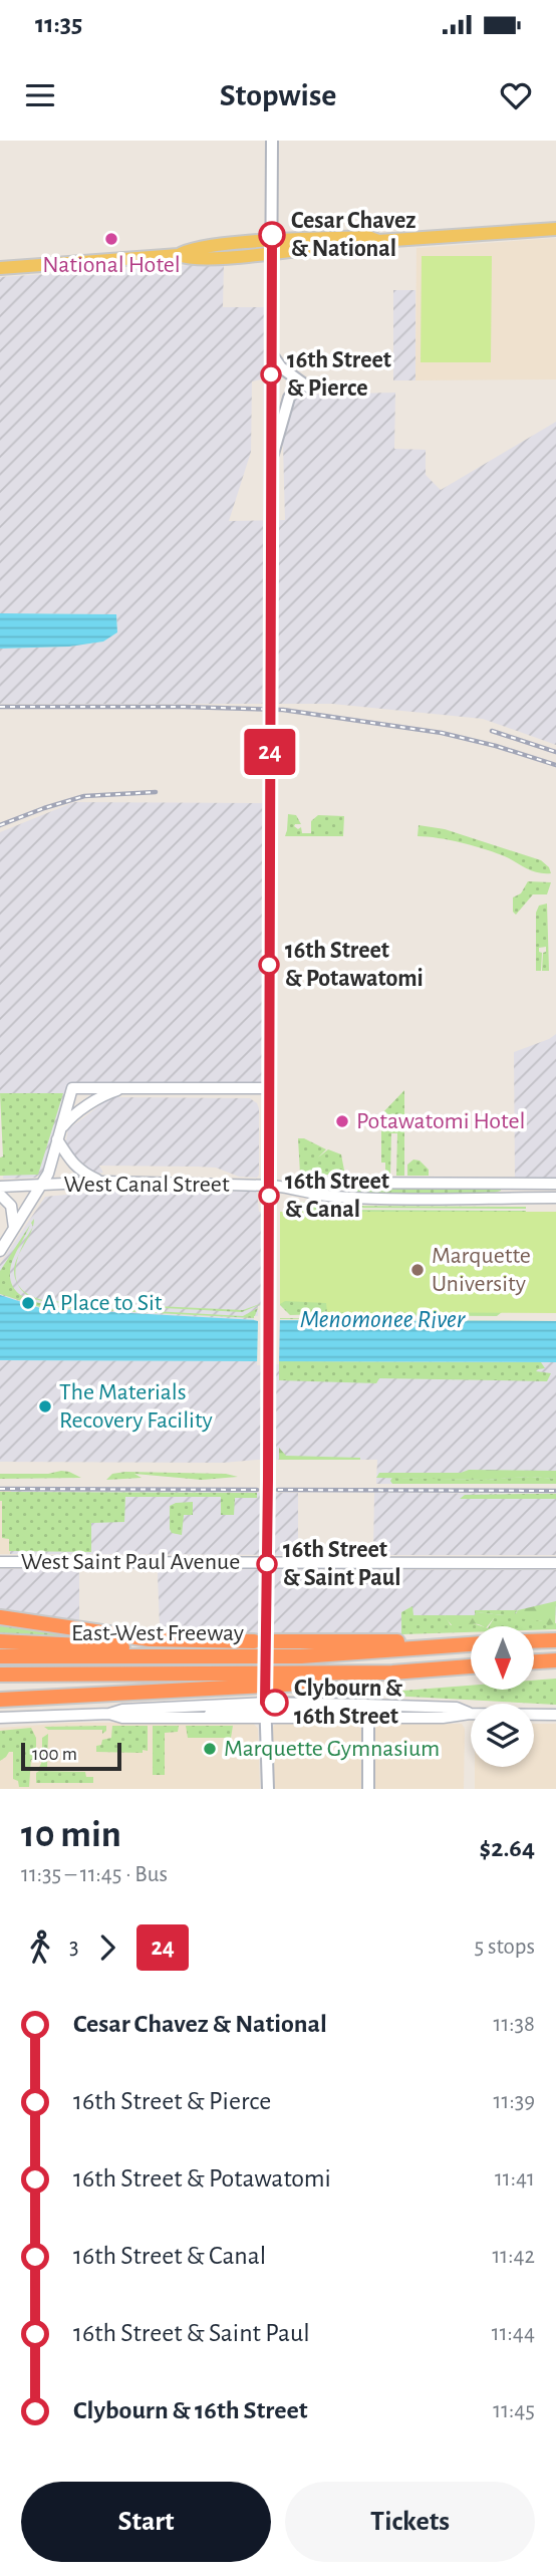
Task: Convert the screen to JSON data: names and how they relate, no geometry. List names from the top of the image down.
{
  "streets": {
    "highway": ["East-West Freeway"],
    "street": ["West Canal Street", "West Saint Paul Avenue"]
  },
  "water": ["Menomonee River"],
  "places": [
    "Cesar Chavez & National",
    "National Hotel",
    "16th Street & Pierce",
    "16th Street & Potawatomi",
    "Potawatomi Hotel",
    "16th Street & Canal",
    "Marquette University",
    "A Place to Sit",
    "The Materials Recovery Facility",
    "16th Street & Saint Paul",
    "Clybourn & 16th Street",
    "Marquette Gymnasium"
  ],
  "lines": ["bus line 24"],
  "scale_bar": "100 m",
  "north": "bottom",
  "page": {
    "status": "11:35",
    "header": "Stopwise",
    "on_map": "24",
    "scale": "100 m",
    "heading": ["10 min", "11:35 – 11:45 · Bus", "$2.64"],
    "legs": ["3", "24", "5 stops"],
    "list": [
      {
        "name": "Cesar Chavez & National",
        "value": "11:38"
      },
      {
        "name": "16th Street & Pierce",
        "value": "11:39"
      },
      {
        "name": "16th Street & Potawatomi",
        "value": "11:41"
      },
      {
        "name": "16th Street & Canal",
        "value": "11:42"
      },
      {
        "name": "16th Street & Saint Paul",
        "value": "11:44"
      },
      {
        "name": "Clybourn & 16th Street",
        "value": "11:45"
      }
    ],
    "buttons": ["Start", "Tickets"]
  }
}
